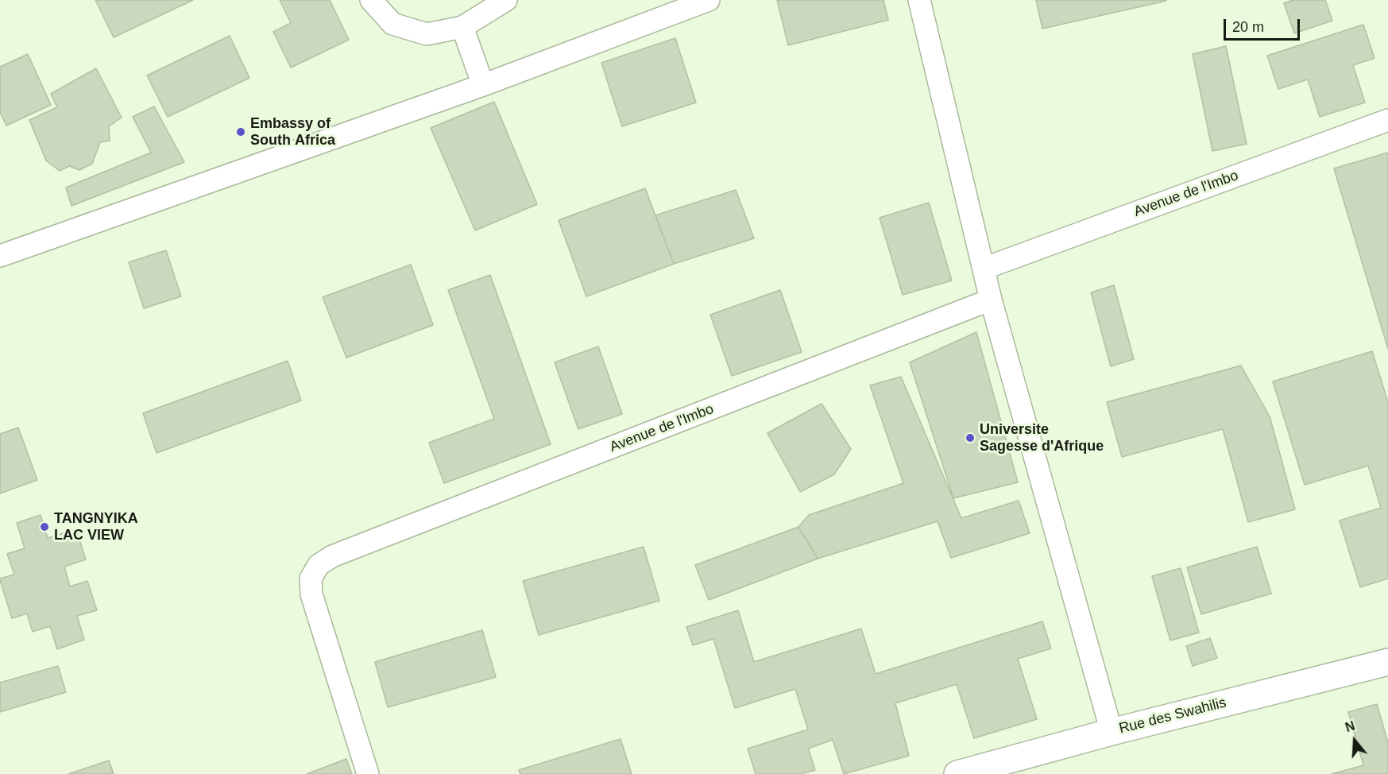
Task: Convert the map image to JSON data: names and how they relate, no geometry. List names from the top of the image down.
{
  "streets": {
    "street": ["Avenue de l'Imbo", "Rue des Swahilis"]
  },
  "places": ["Embassy of South Africa", "Universite Sagesse d'Afrique", "TANGNYIKA LAC VIEW"],
  "scale_bar": "20 m",
  "north": "top"
}
